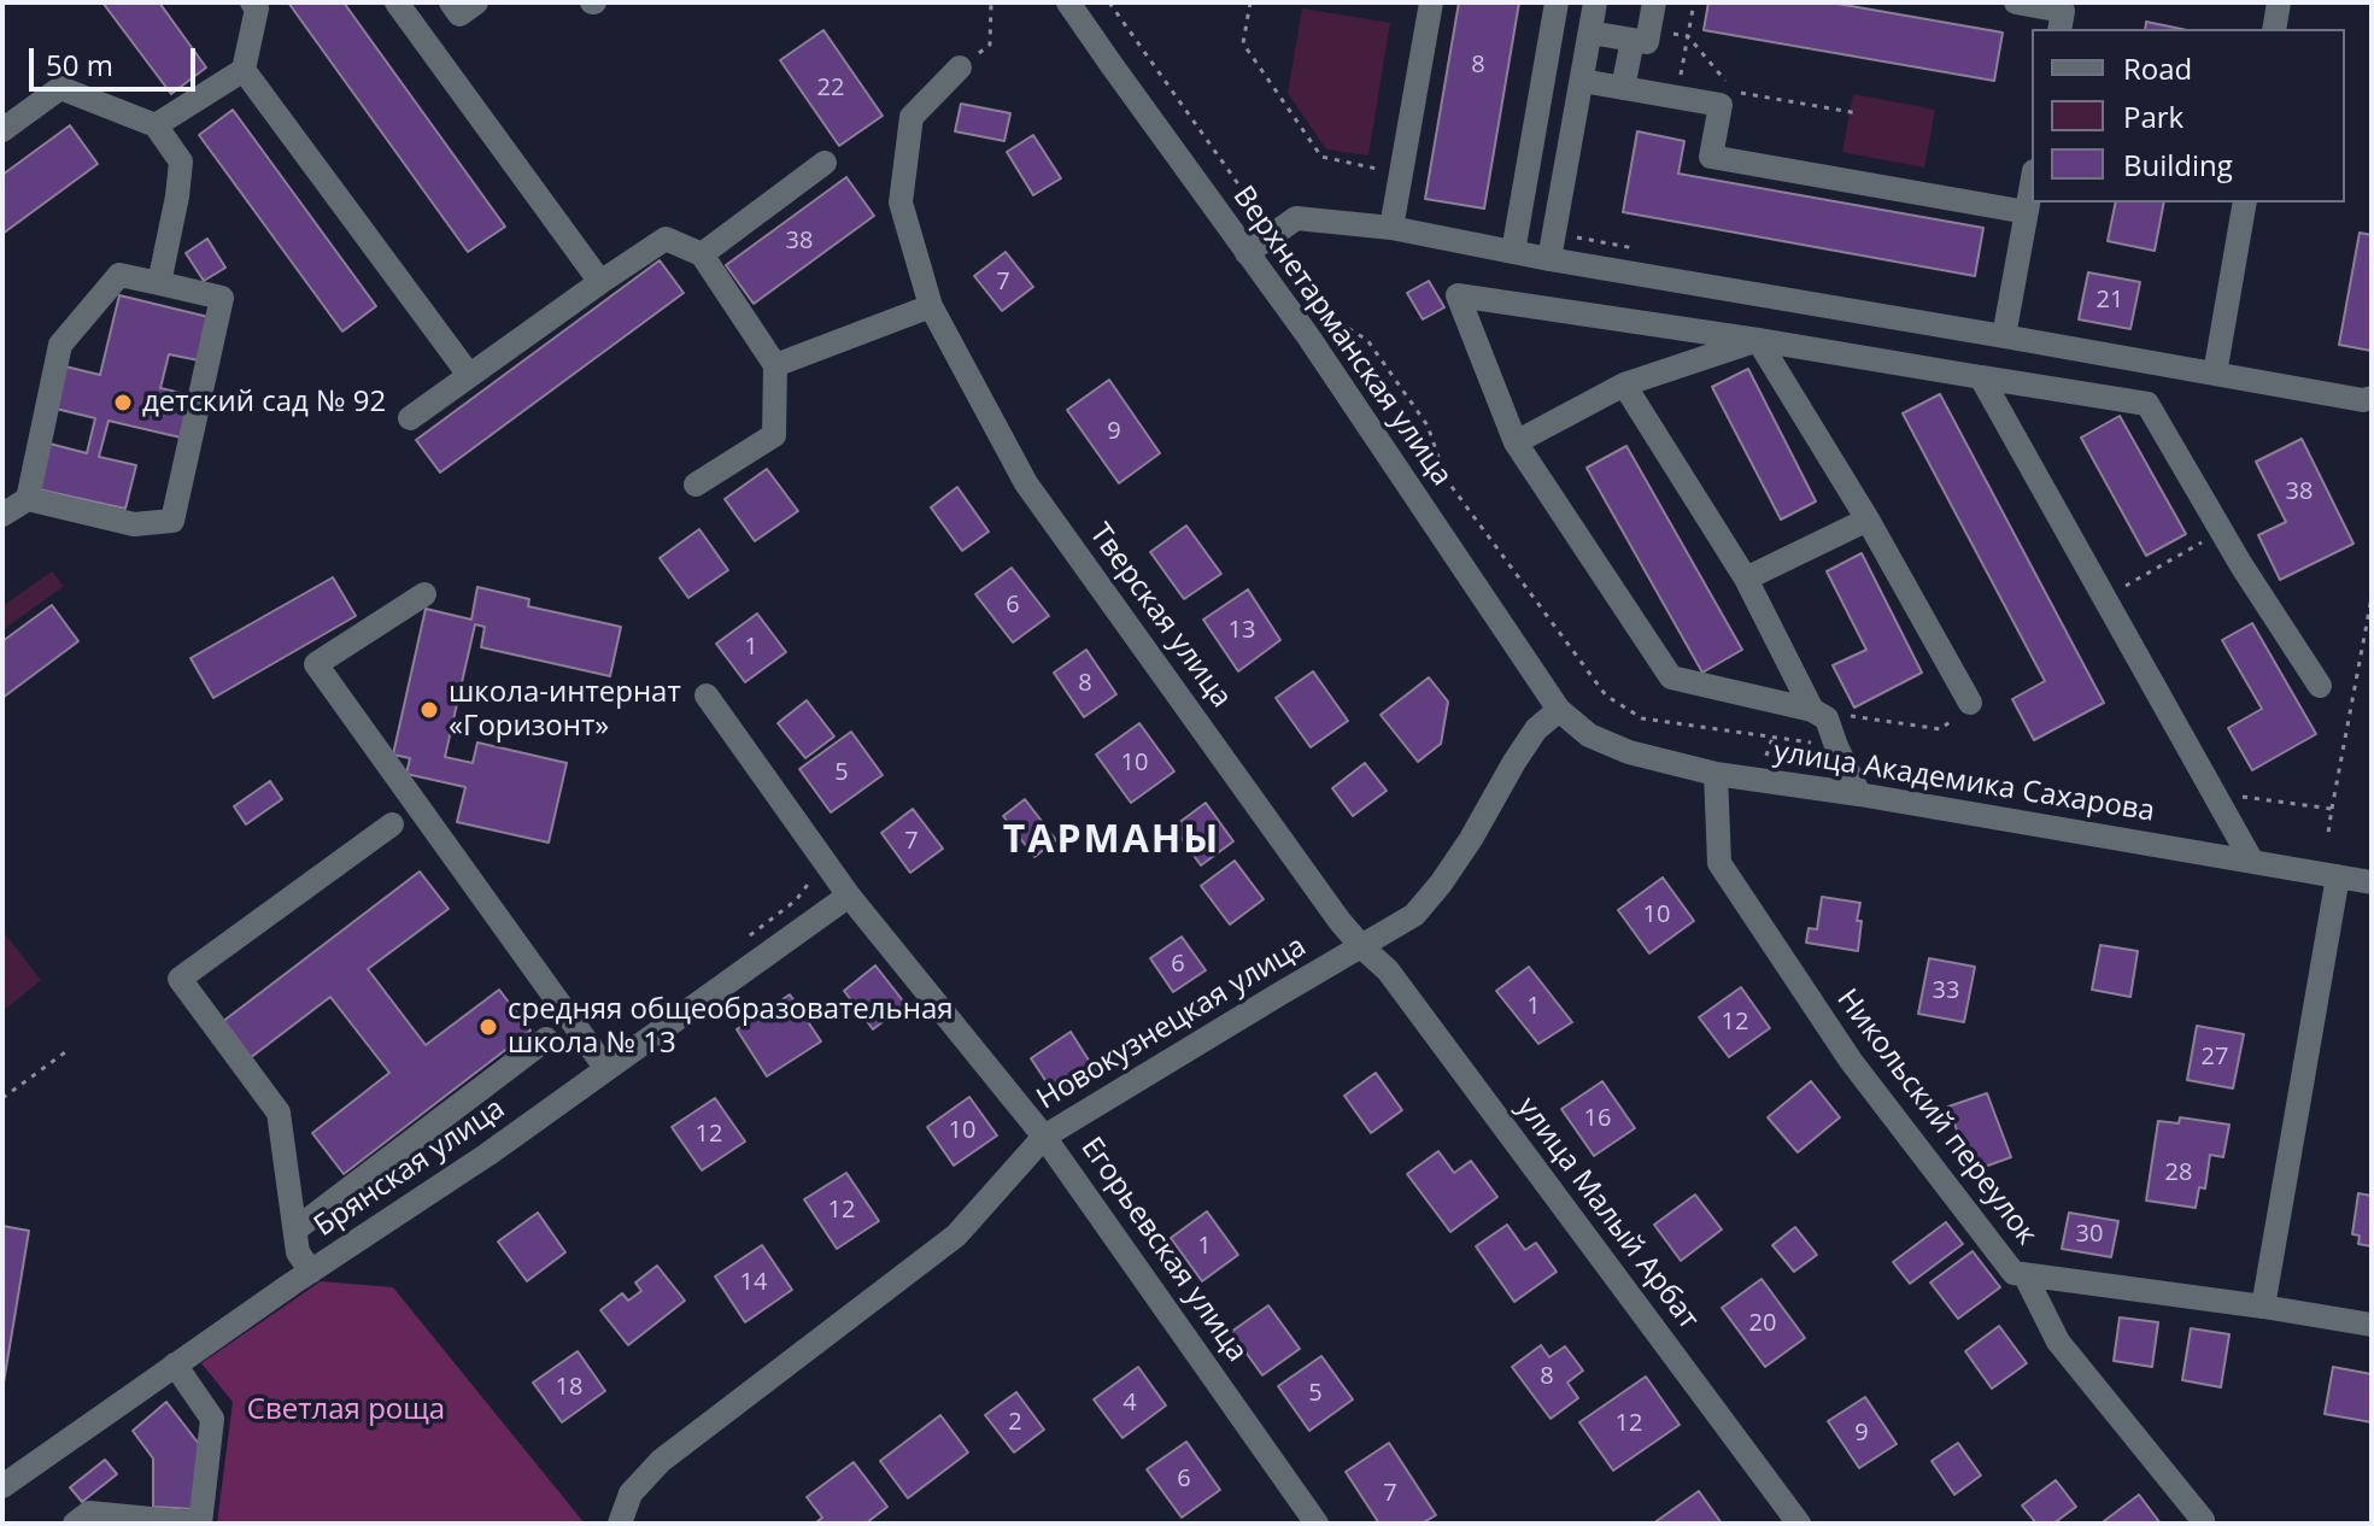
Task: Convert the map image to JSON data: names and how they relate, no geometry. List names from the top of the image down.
{
  "streets": {
    "street": [
      "Верхнетарманская улица",
      "Тверская улица",
      "улица Академика Сахарова",
      "Новокузнецкая улица",
      "Никольский переулок",
      "Брянская улица",
      "улица Малый Арбат",
      "Егорьевская улица"
    ]
  },
  "crossings": [
    ["Верхнетарманская улица", "улица Академика Сахарова"],
    ["Верхнетарманская улица", "Новокузнецкая улица"],
    ["Тверская улица", "Новокузнецкая улица"],
    ["Тверская улица", "улица Малый Арбат"],
    ["улица Академика Сахарова", "Новокузнецкая улица"],
    ["улица Академика Сахарова", "Никольский переулок"],
    ["Новокузнецкая улица", "улица Малый Арбат"],
    ["Новокузнецкая улица", "Егорьевская улица"],
    ["Брянская улица", "Егорьевская улица"]
  ],
  "districts": ["ТАРМАНЫ"],
  "parks": ["Светлая роща"],
  "places": ["детский сад № 92", "школа-интернат «Горизонт»", "средняя общеобразовательная школа № 13"],
  "house_numbers": [
    "8",
    "22",
    "38",
    "7",
    "21",
    "9",
    "38",
    "6",
    "13",
    "1",
    "8",
    "10",
    "5",
    "7",
    "10",
    "6",
    "33",
    "1",
    "12",
    "27",
    "16",
    "10",
    "12",
    "28",
    "12",
    "30",
    "1",
    "14",
    "20",
    "8",
    "18",
    "5",
    "4",
    "2",
    "12",
    "9",
    "6",
    "7"
  ],
  "legend": ["Road", "Park", "Building"],
  "scale_bar": "50 m"
}
